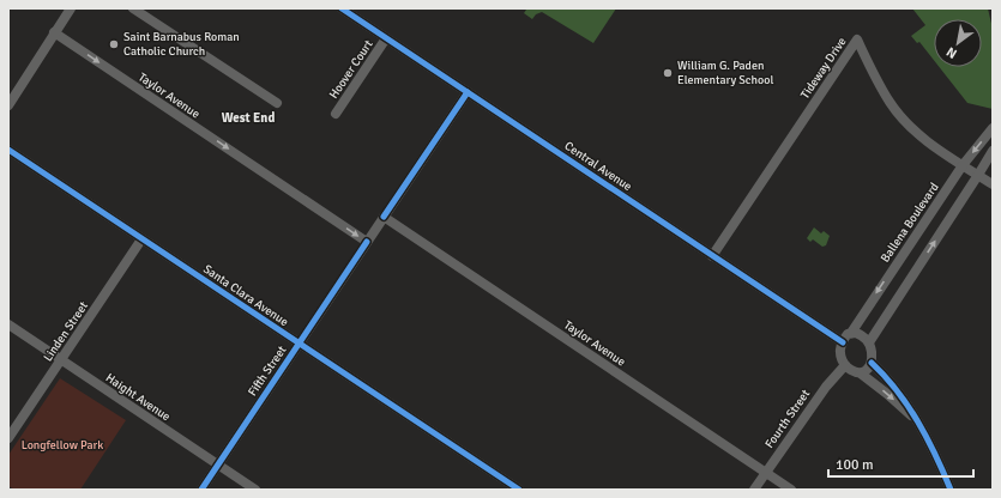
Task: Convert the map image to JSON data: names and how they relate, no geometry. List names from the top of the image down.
{
  "streets": {
    "street": [
      "Tideway Drive",
      "Hoover Court",
      "Taylor Avenue",
      "Central Avenue",
      "Ballena Boulevard",
      "Santa Clara Avenue",
      "Linden Street",
      "Fifth Street",
      "Haight Avenue",
      "Fourth Street"
    ]
  },
  "crossings": [
    ["Tideway Drive", "Central Avenue"],
    ["Tideway Drive", "Ballena Boulevard"],
    ["Hoover Court", "Central Avenue"],
    ["Taylor Avenue", "Fifth Street"],
    ["Taylor Avenue", "Fourth Street"],
    ["Central Avenue", "Ballena Boulevard"],
    ["Central Avenue", "Fifth Street"],
    ["Central Avenue", "Fourth Street"],
    ["Ballena Boulevard", "Fourth Street"],
    ["Santa Clara Avenue", "Linden Street"],
    ["Santa Clara Avenue", "Fifth Street"],
    ["Linden Street", "Haight Avenue"],
    ["Fifth Street", "Haight Avenue"]
  ],
  "districts": ["West End"],
  "parks": ["Longfellow Park"],
  "places": ["Saint Barnabus Roman Catholic Church", "William G. Paden Elementary School"],
  "scale_bar": "100 m",
  "north": "bottom left"
}
